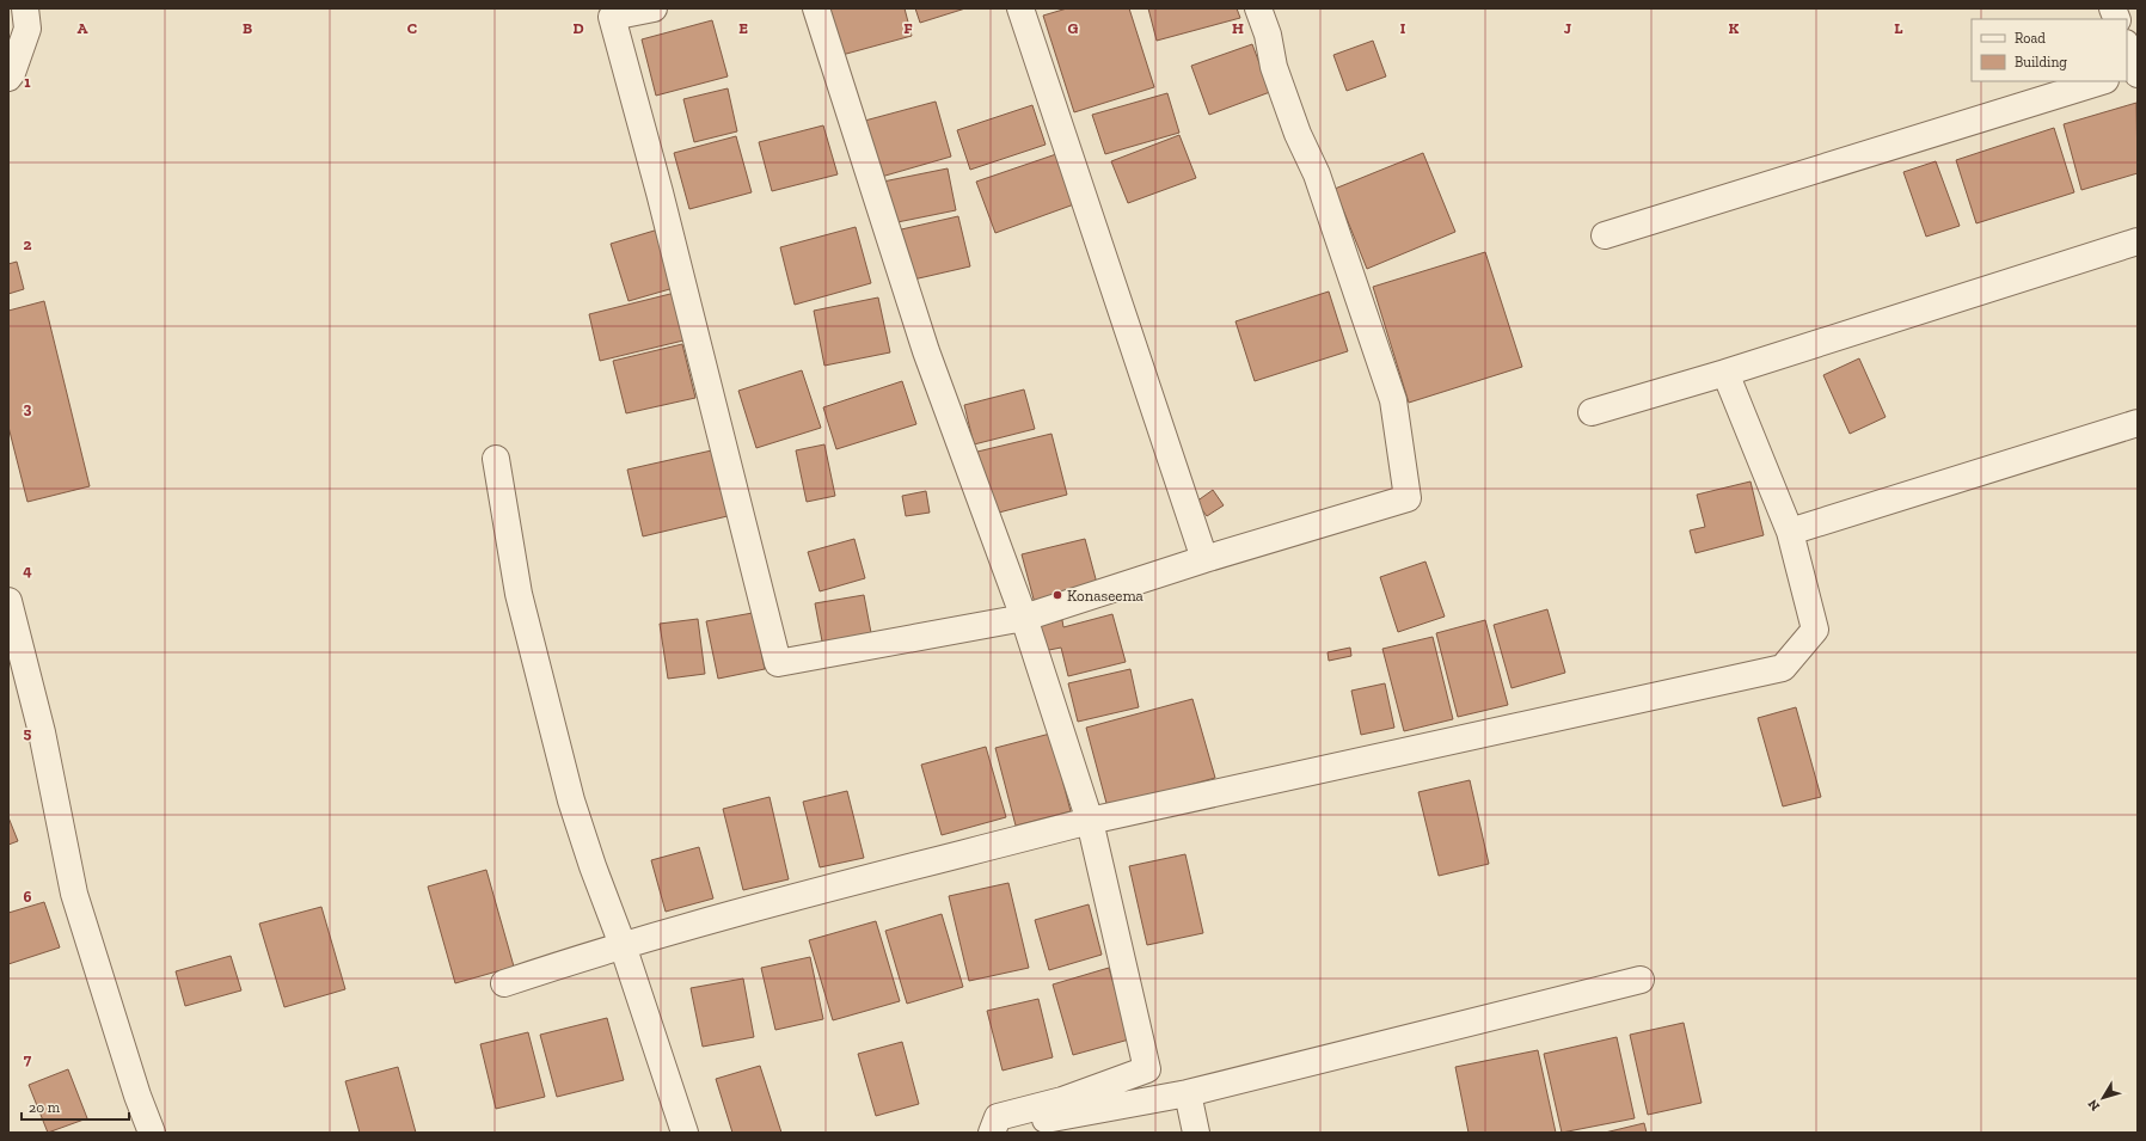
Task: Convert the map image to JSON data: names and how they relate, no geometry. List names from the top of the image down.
{
  "places": ["Konaseema"],
  "legend": ["Road", "Building"],
  "scale_bar": "20 m",
  "north": "bottom left",
  "grid": {
    "columns": [
      "A",
      "B",
      "C",
      "D",
      "E",
      "F",
      "G",
      "H",
      "I",
      "J",
      "K",
      "L"
    ],
    "rows": [
      "1",
      "2",
      "3",
      "4",
      "5",
      "6",
      "7"
    ]
  }
}
